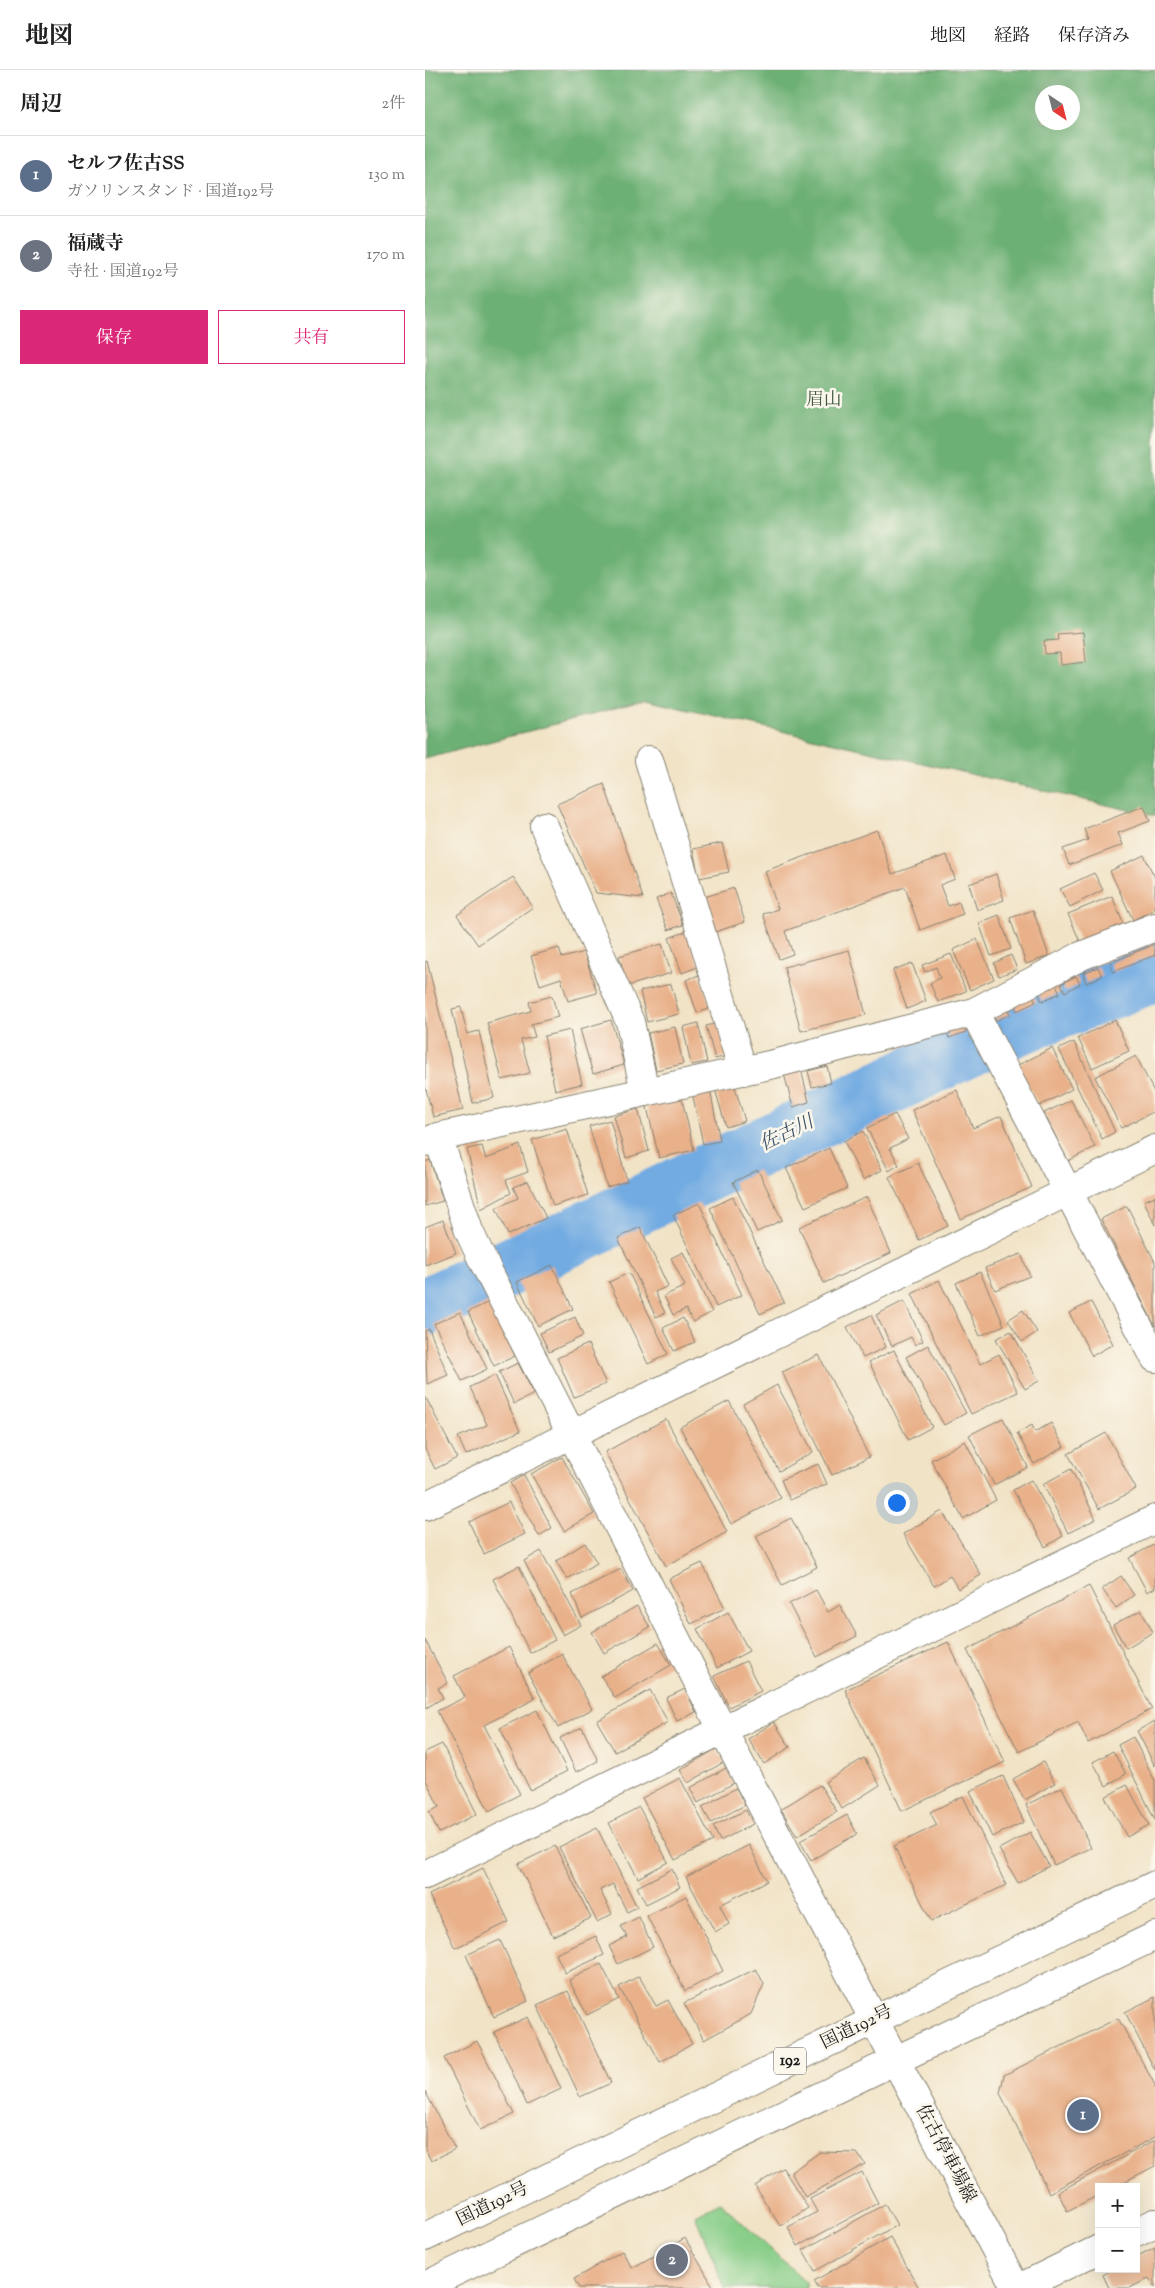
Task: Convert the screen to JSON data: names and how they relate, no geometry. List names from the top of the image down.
{
  "streets": {
    "main road": ["国道192号", "192", "佐古停車場線"]
  },
  "crossings": [
    ["国道192号", "佐古停車場線"],
    ["192", "佐古停車場線"]
  ],
  "water": ["佐古川"],
  "parks": ["眉山"],
  "north": "bottom right",
  "page": {
    "header": "地図",
    "nav": ["地図", "経路", "保存済み"],
    "heading": ["周辺", "2件"],
    "list": [
      {
        "mark": "1",
        "name": "セルフ佐古SS",
        "note": "ガソリンスタンド · 国道192号",
        "value": "130 m"
      },
      {
        "mark": "2",
        "name": "福蔵寺",
        "note": "寺社 · 国道192号",
        "value": "170 m"
      }
    ],
    "buttons": ["保存", "共有"],
    "pins": ["1", "2"],
    "map_buttons": ["+", "−"]
  }
}
